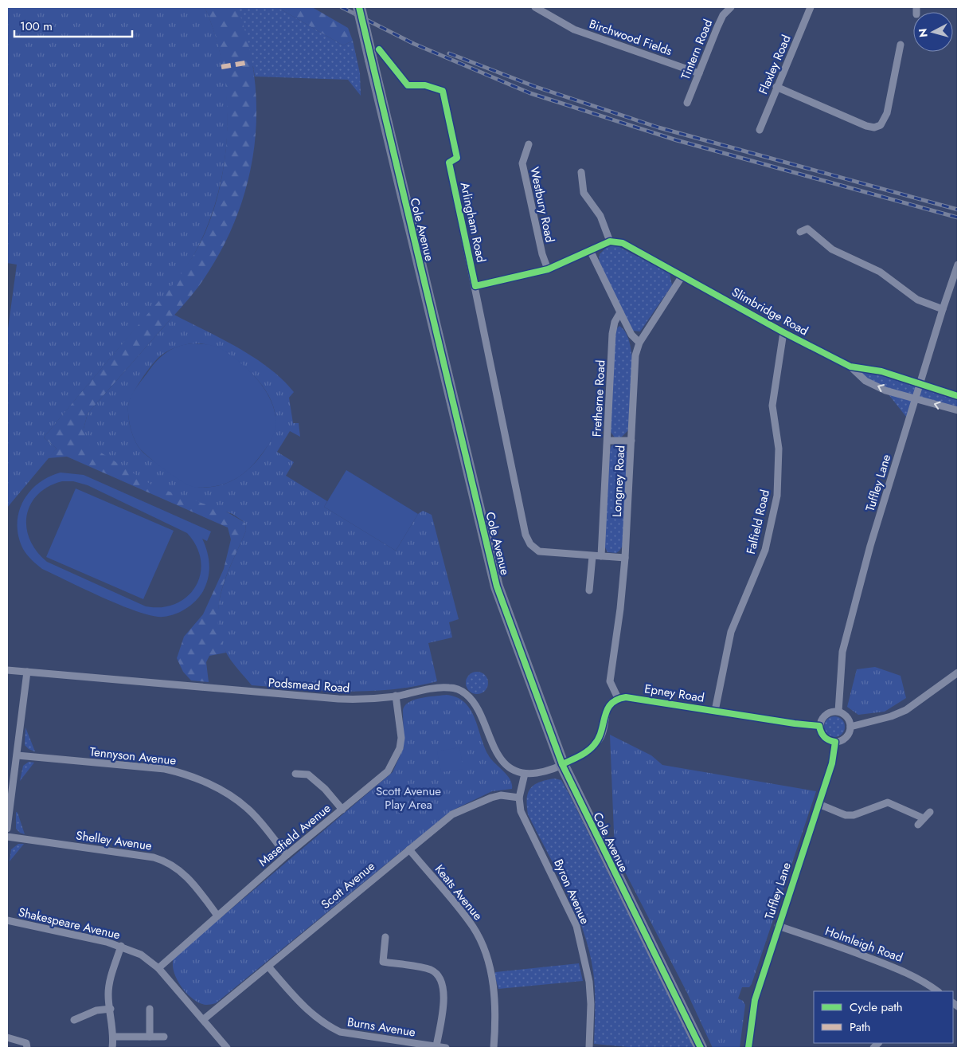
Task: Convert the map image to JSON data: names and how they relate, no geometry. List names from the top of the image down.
{
  "streets": {
    "highway": ["Cole Avenue"],
    "street": [
      "Birchwood Fields",
      "Tintern Road",
      "Flaxley Road",
      "Westbury Road",
      "Arlingham Road",
      "Slimbridge Road",
      "Fretherne Road",
      "Longney Road",
      "Tuffley Lane",
      "Falfield Road",
      "Podsmead Road",
      "Epney Road",
      "Tennyson Avenue",
      "Masefield Avenue",
      "Shelley Avenue",
      "Scott Avenue",
      "Byron Avenue",
      "Keats Avenue",
      "Shakespeare Avenue",
      "Holmleigh Road",
      "Burns Avenue"
    ]
  },
  "crossings": [
    ["Birchwood Fields", "Tintern Road"],
    ["Arlingham Road", "Fretherne Road"],
    ["Arlingham Road", "Longney Road"],
    ["Slimbridge Road", "Longney Road"],
    ["Slimbridge Road", "Tuffley Lane"],
    ["Slimbridge Road", "Falfield Road"],
    ["Longney Road", "Epney Road"],
    ["Tuffley Lane", "Epney Road"],
    ["Tuffley Lane", "Holmleigh Road"],
    ["Falfield Road", "Epney Road"],
    ["Podsmead Road", "Masefield Avenue"],
    ["Podsmead Road", "Byron Avenue"],
    ["Tennyson Avenue", "Masefield Avenue"],
    ["Masefield Avenue", "Shelley Avenue"],
    ["Masefield Avenue", "Shakespeare Avenue"],
    ["Scott Avenue", "Byron Avenue"],
    ["Scott Avenue", "Keats Avenue"],
    ["Scott Avenue", "Shakespeare Avenue"],
    ["Scott Avenue", "Burns Avenue"]
  ],
  "parks": ["Scott Avenue Play Area"],
  "legend": ["Cycle path", "Path"],
  "scale_bar": "100 m",
  "north": "left"
}
